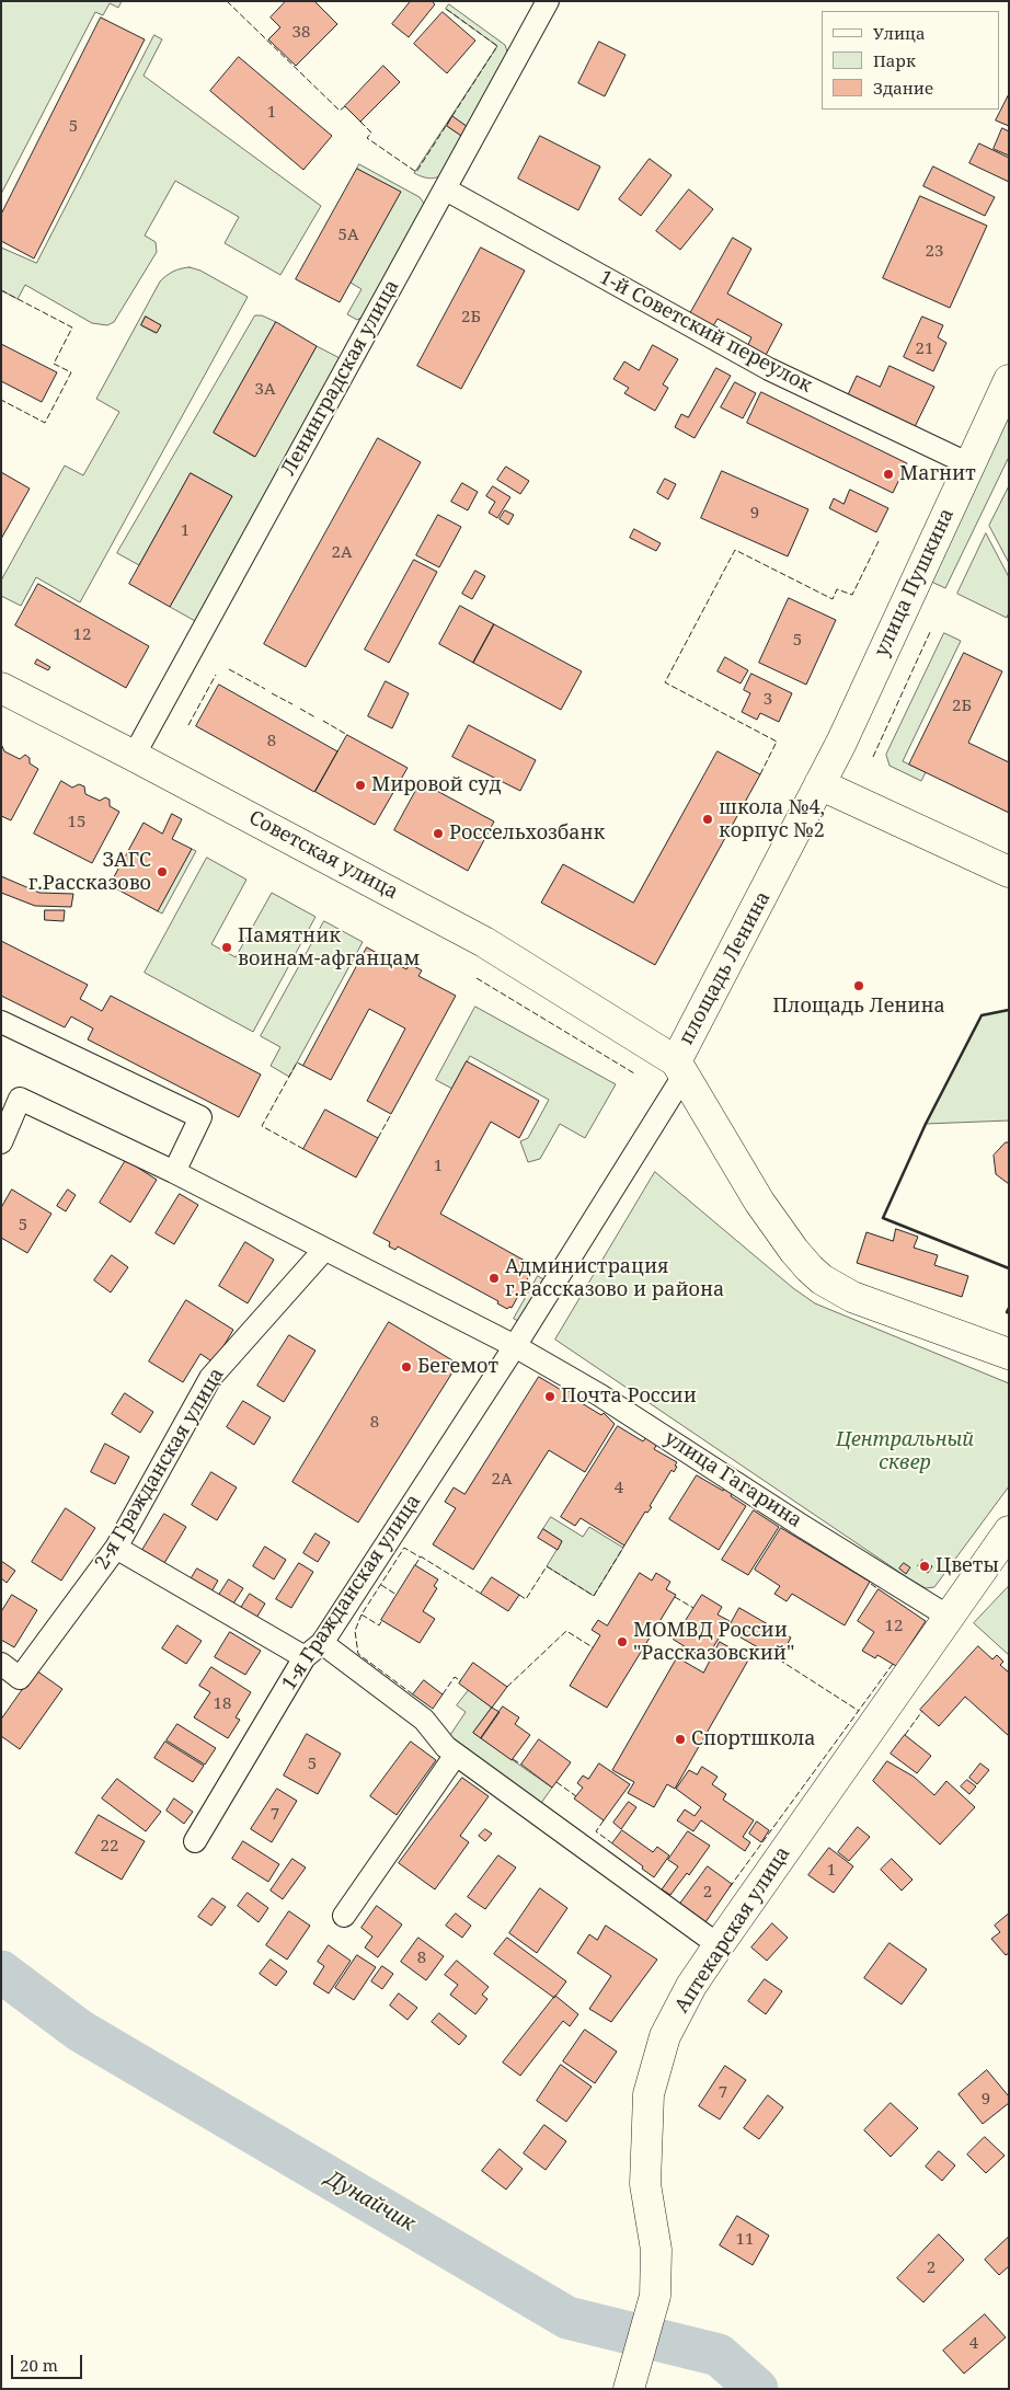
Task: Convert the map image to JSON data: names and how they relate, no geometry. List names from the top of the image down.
{
  "streets": {
    "main road": [
      "улица Пушкина",
      "Советская улица",
      "площадь Ленина",
      "Аптекарская улица"
    ],
    "street": [
      "1-й Советский переулок",
      "Ленинградская улица",
      "2-я Гражданская улица",
      "улица Гагарина",
      "1-я Гражданская улица"
    ]
  },
  "crossings": [
    ["1-й Советский переулок", "Ленинградская улица"],
    ["1-й Советский переулок", "улица Пушкина"],
    ["Ленинградская улица", "Советская улица"],
    ["улица Пушкина", "площадь Ленина"],
    ["Советская улица", "площадь Ленина"],
    ["Советская улица", "1-я Гражданская улица"],
    ["площадь Ленина", "1-я Гражданская улица"],
    ["2-я Гражданская улица", "улица Гагарина"],
    ["улица Гагарина", "1-я Гражданская улица"],
    ["улица Гагарина", "Аптекарская улица"]
  ],
  "water": ["Дунайчик"],
  "parks": ["Центральный сквер"],
  "places": [
    "Магнит",
    "Мировой суд",
    "школа №4, корпус №2",
    "Россельхозбанк",
    "ЗАГС г.Рассказово",
    "Памятник воинам-афганцам",
    "Площадь Ленина",
    "Администрация г.Рассказово и района",
    "Бегемот",
    "Почта России",
    "Цветы",
    "МОМВД России \"Рассказовский\"",
    "Спортшкола"
  ],
  "house_numbers": [
    "38",
    "1",
    "5",
    "5А",
    "23",
    "2Б",
    "21",
    "3А",
    "9",
    "1",
    "2А",
    "12",
    "5",
    "3",
    "2Б",
    "8",
    "15",
    "1",
    "5",
    "8",
    "2А",
    "4",
    "12",
    "18",
    "5",
    "7",
    "22",
    "1",
    "2",
    "8",
    "7",
    "9",
    "11",
    "2",
    "4"
  ],
  "legend": ["Улица", "Парк", "Здание"],
  "scale_bar": "20 m"
}
